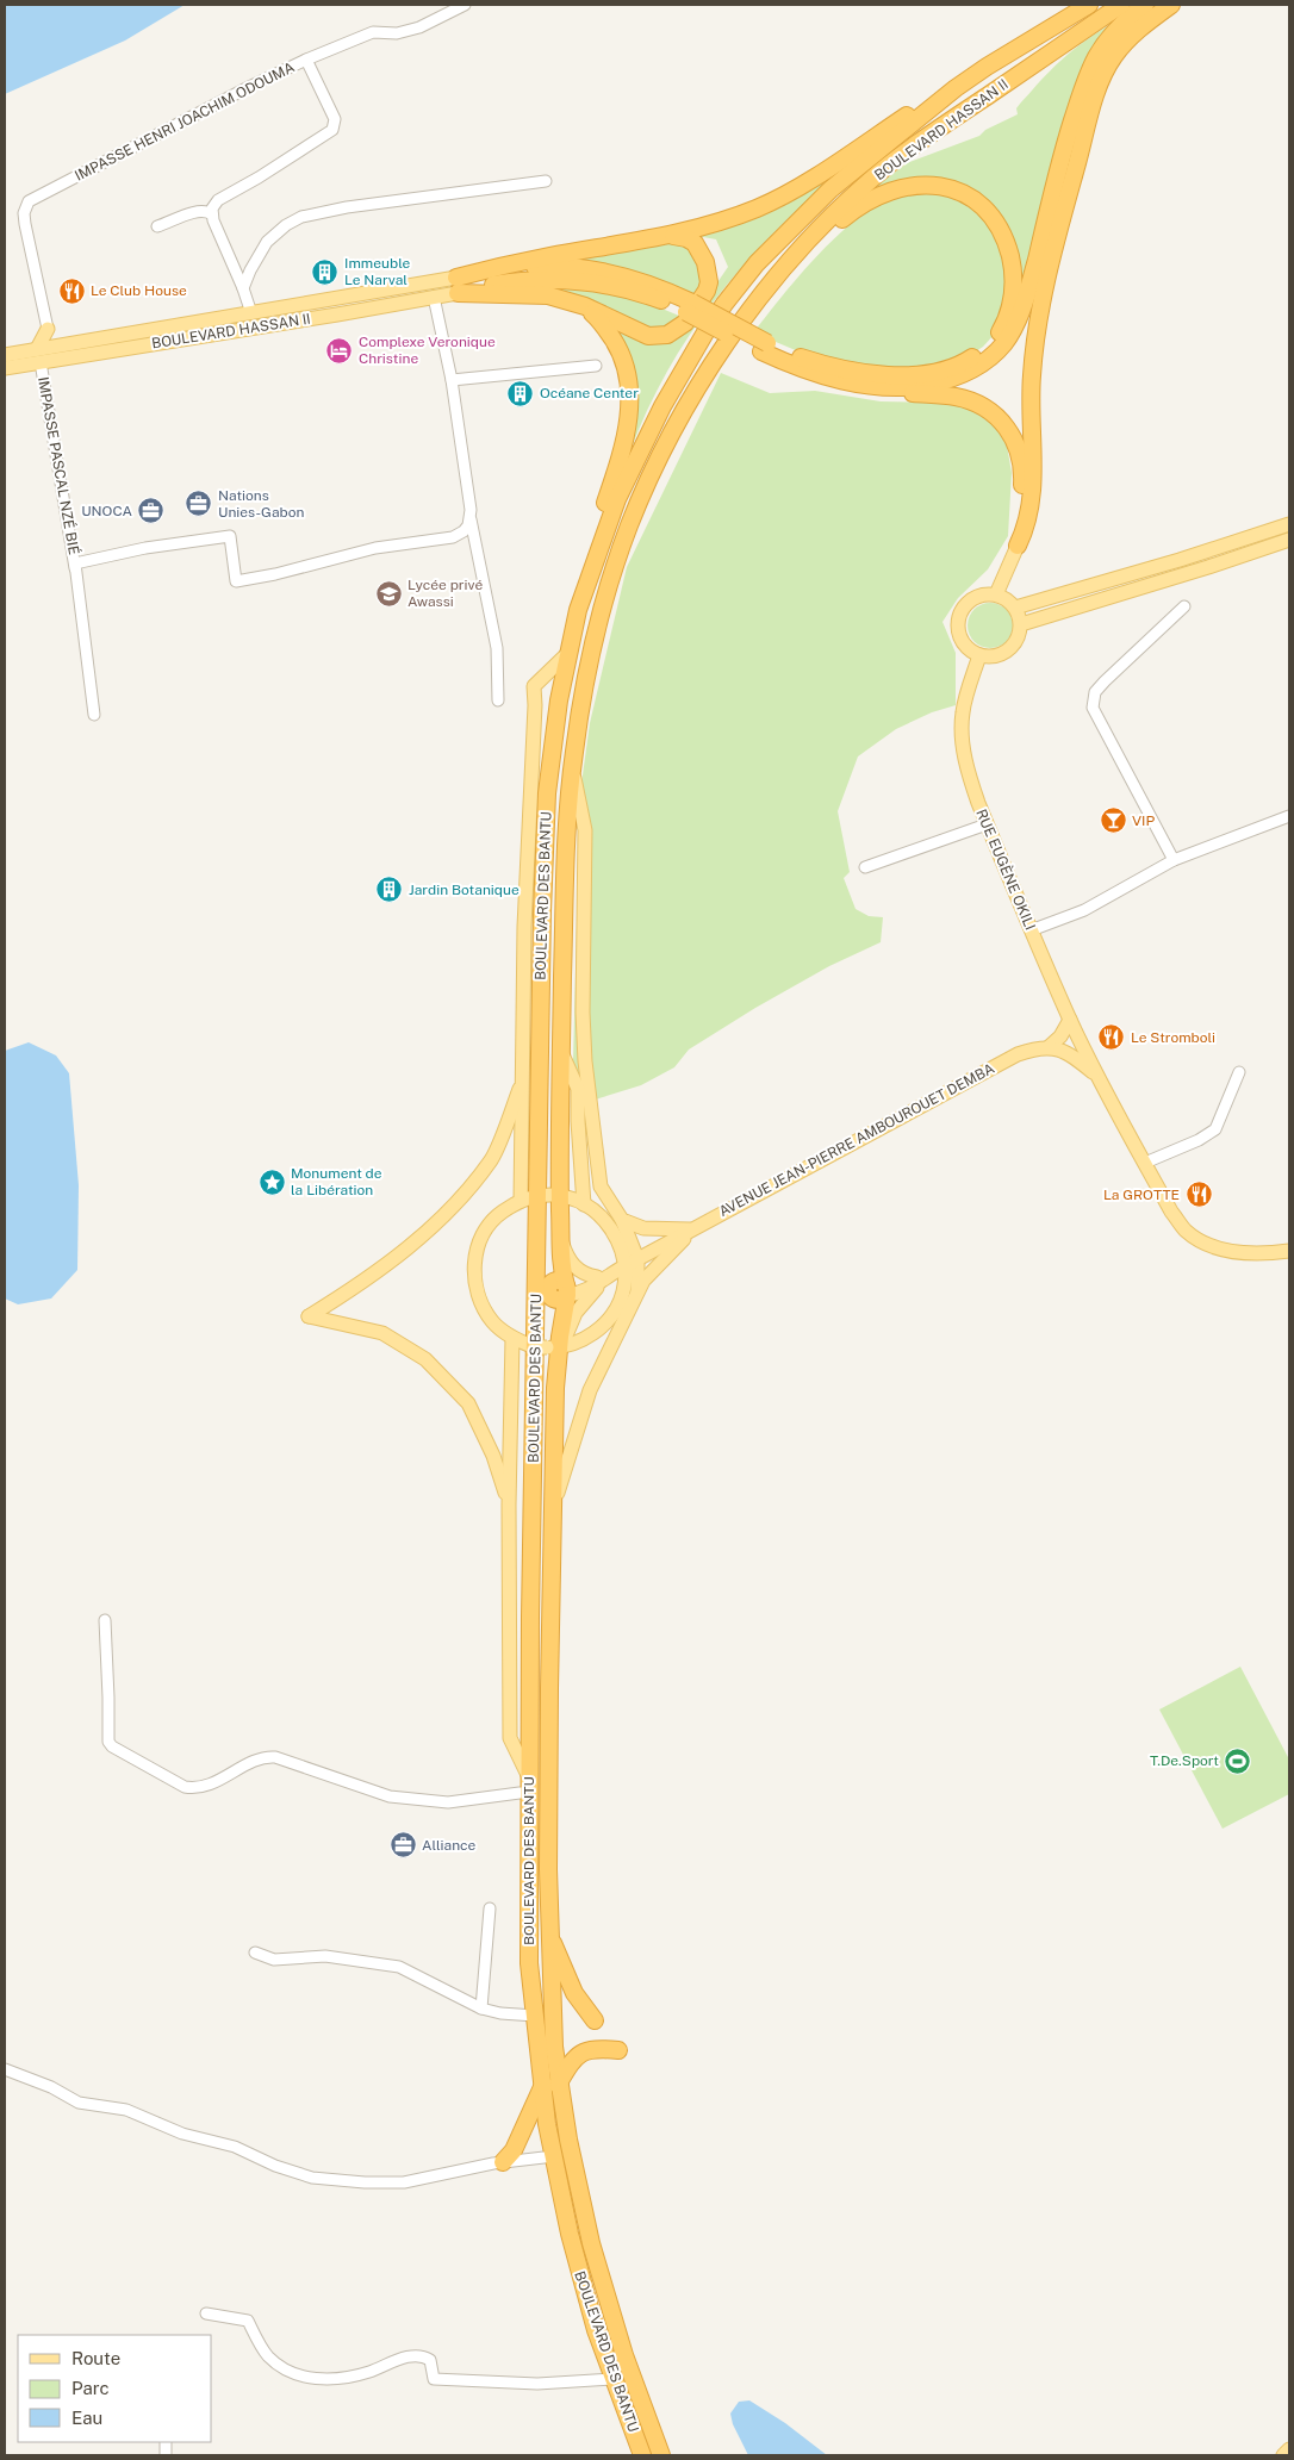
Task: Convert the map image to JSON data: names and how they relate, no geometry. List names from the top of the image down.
{
  "streets": {
    "highway": ["BOULEVARD HASSAN II", "BOULEVARD DES BANTU"],
    "main road": ["RUE EUGÈNE OKILI", "AVENUE JEAN-PIERRE AMBOUROUET DEMBA"],
    "street": ["IMPASSE HENRI JOACHIM ODOUMA", "IMPASSE PASCAL NZÉ BIÉ"]
  },
  "crossings": [
    ["BOULEVARD HASSAN II", "IMPASSE PASCAL NZÉ BIÉ"],
    ["BOULEVARD HASSAN II", "BOULEVARD DES BANTU"],
    ["BOULEVARD DES BANTU", "AVENUE JEAN-PIERRE AMBOUROUET DEMBA"]
  ],
  "places": {
    "building": ["Immeuble Le Narval", "Océane Center", "Jardin Botanique"],
    "restaurant": ["Le Club House", "Le Stromboli", "La GROTTE"],
    "hotel": ["Complexe Veronique Christine"],
    "office": ["Nations Unies-Gabon", "UNOCA", "Alliance"],
    "school or university": ["Lycée privé Awassi"],
    "bar": ["VIP"],
    "place": ["Monument de la Libération"],
    "sports": ["T.De.Sport"]
  },
  "legend": ["Route", "Parc", "Eau"]
}
